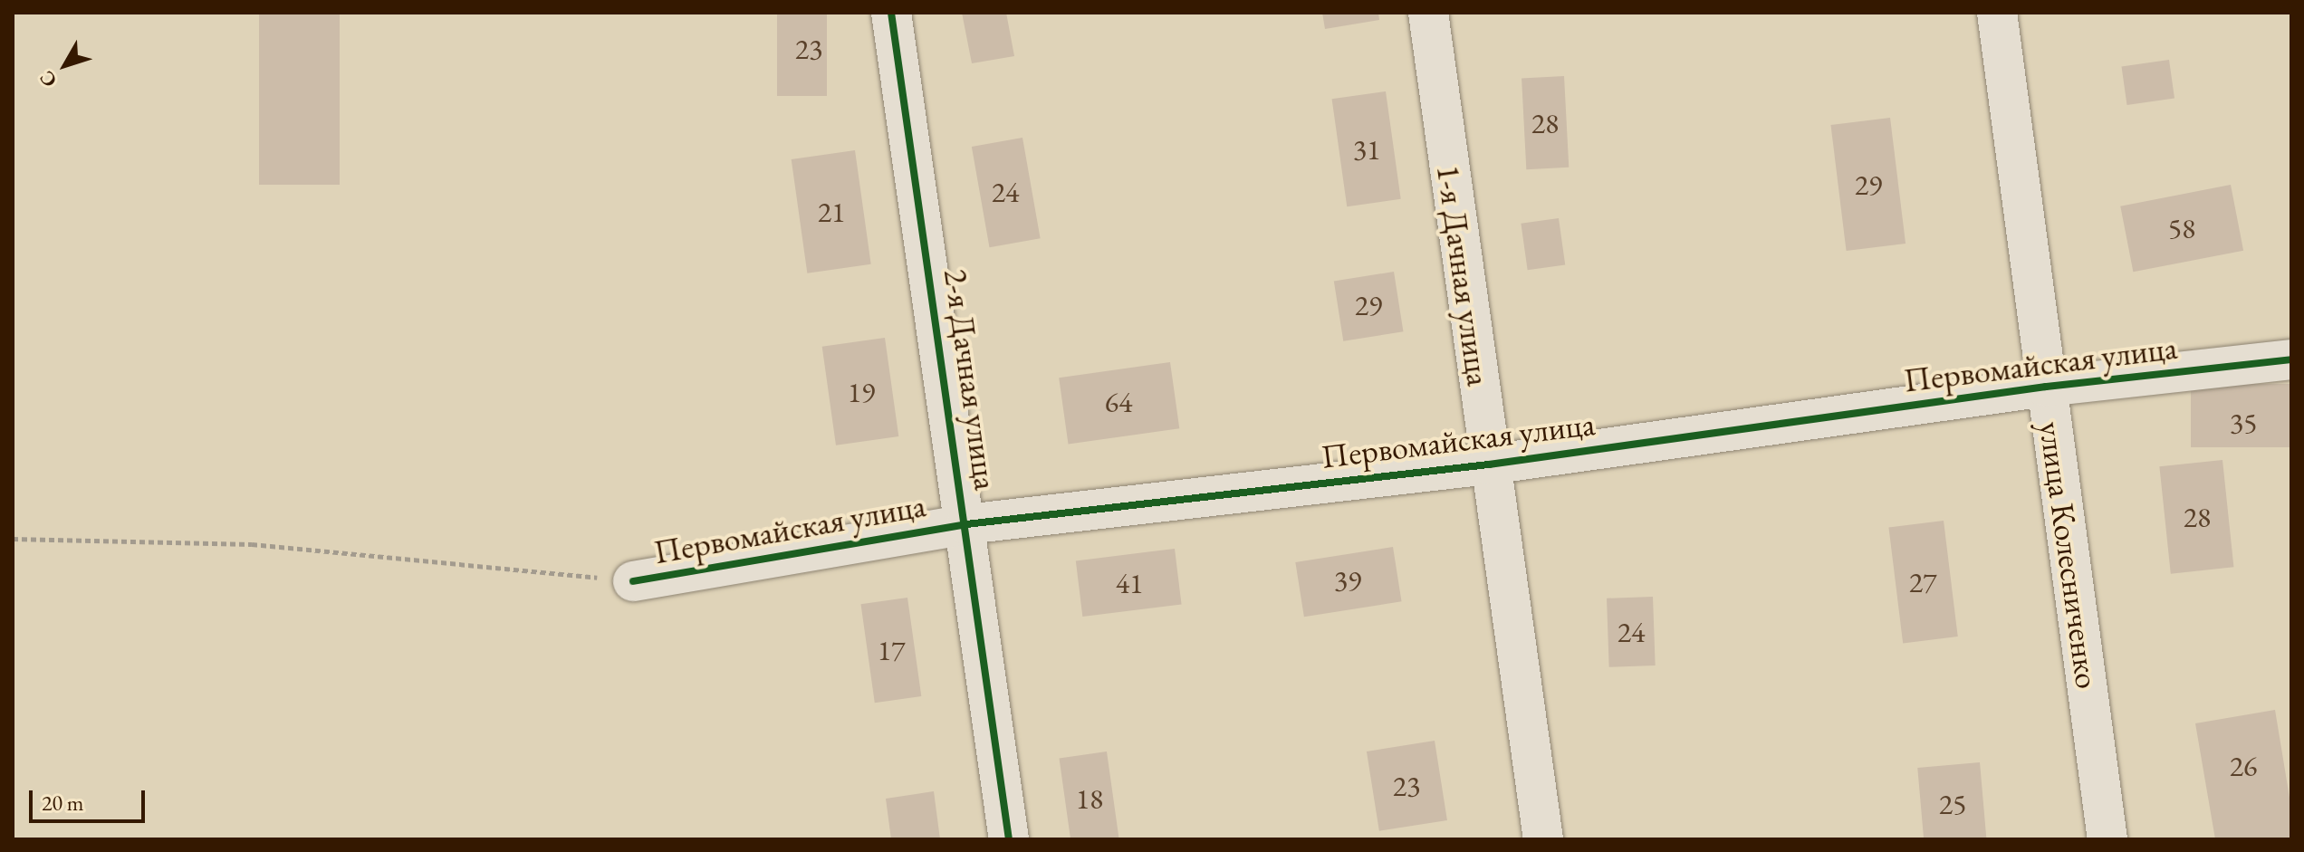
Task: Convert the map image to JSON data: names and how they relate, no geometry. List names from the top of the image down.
{
  "streets": {
    "street": [
      "1-я Дачная улица",
      "Первомайская улица",
      "2-я Дачная улица",
      "улица Колесниченко"
    ]
  },
  "crossings": [
    ["1-я Дачная улица", "Первомайская улица"],
    ["Первомайская улица", "2-я Дачная улица"],
    ["Первомайская улица", "улица Колесниченко"]
  ],
  "house_numbers": [
    "23",
    "28",
    "31",
    "29",
    "24",
    "21",
    "58",
    "29",
    "19",
    "64",
    "35",
    "28",
    "39",
    "27",
    "41",
    "24",
    "17",
    "26",
    "23",
    "18",
    "25"
  ],
  "scale_bar": "20 m",
  "north": "bottom left"
}
